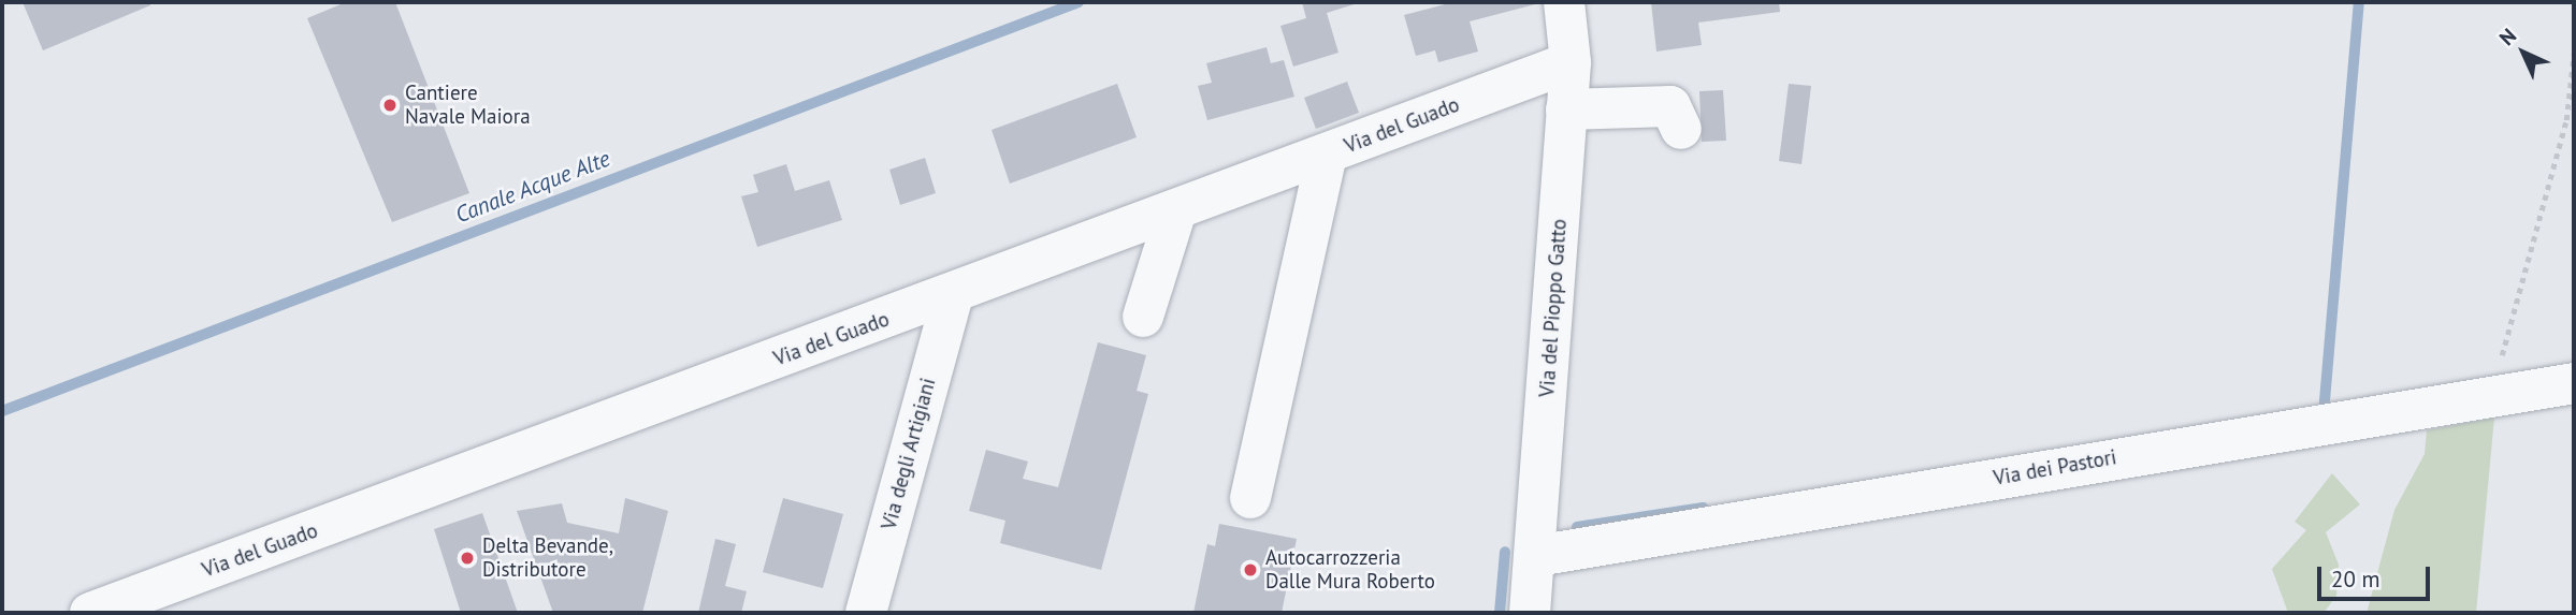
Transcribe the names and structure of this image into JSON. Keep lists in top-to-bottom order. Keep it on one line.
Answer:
{"streets":{"street":["Via del Guado","Via del Pioppo Gatto","Via degli Artigiani","Via dei Pastori"]},"crossings":[["Via del Guado","Via del Pioppo Gatto"],["Via del Guado","Via degli Artigiani"],["Via del Pioppo Gatto","Via dei Pastori"]],"water":["Canale Acque Alte"],"places":["Cantiere Navale Maiora","Delta Bevande, Distributore","Autocarrozzeria Dalle Mura Roberto"],"scale_bar":"20 m","north":"top left"}
